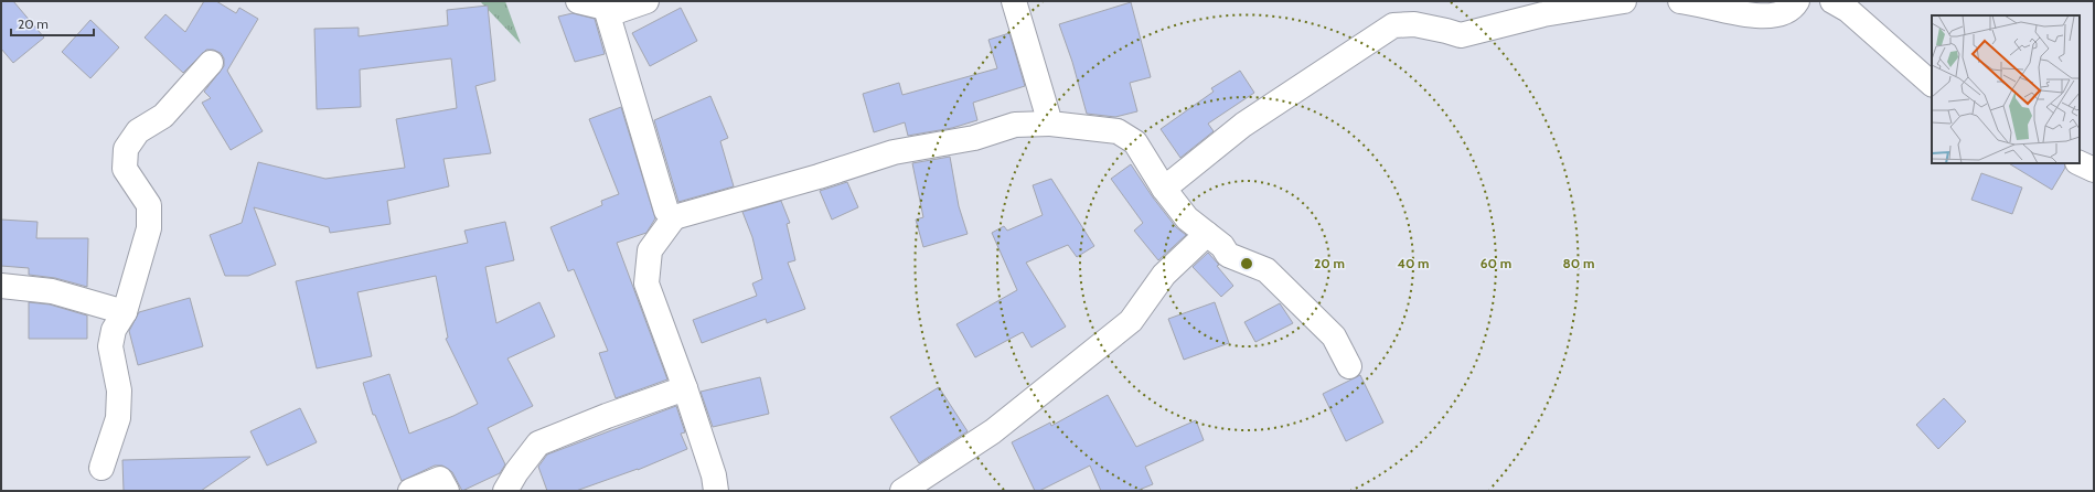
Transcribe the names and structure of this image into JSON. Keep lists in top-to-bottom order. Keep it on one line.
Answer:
{"scale_bar":"20 m","rings":["20 m","40 m","60 m","80 m"]}
